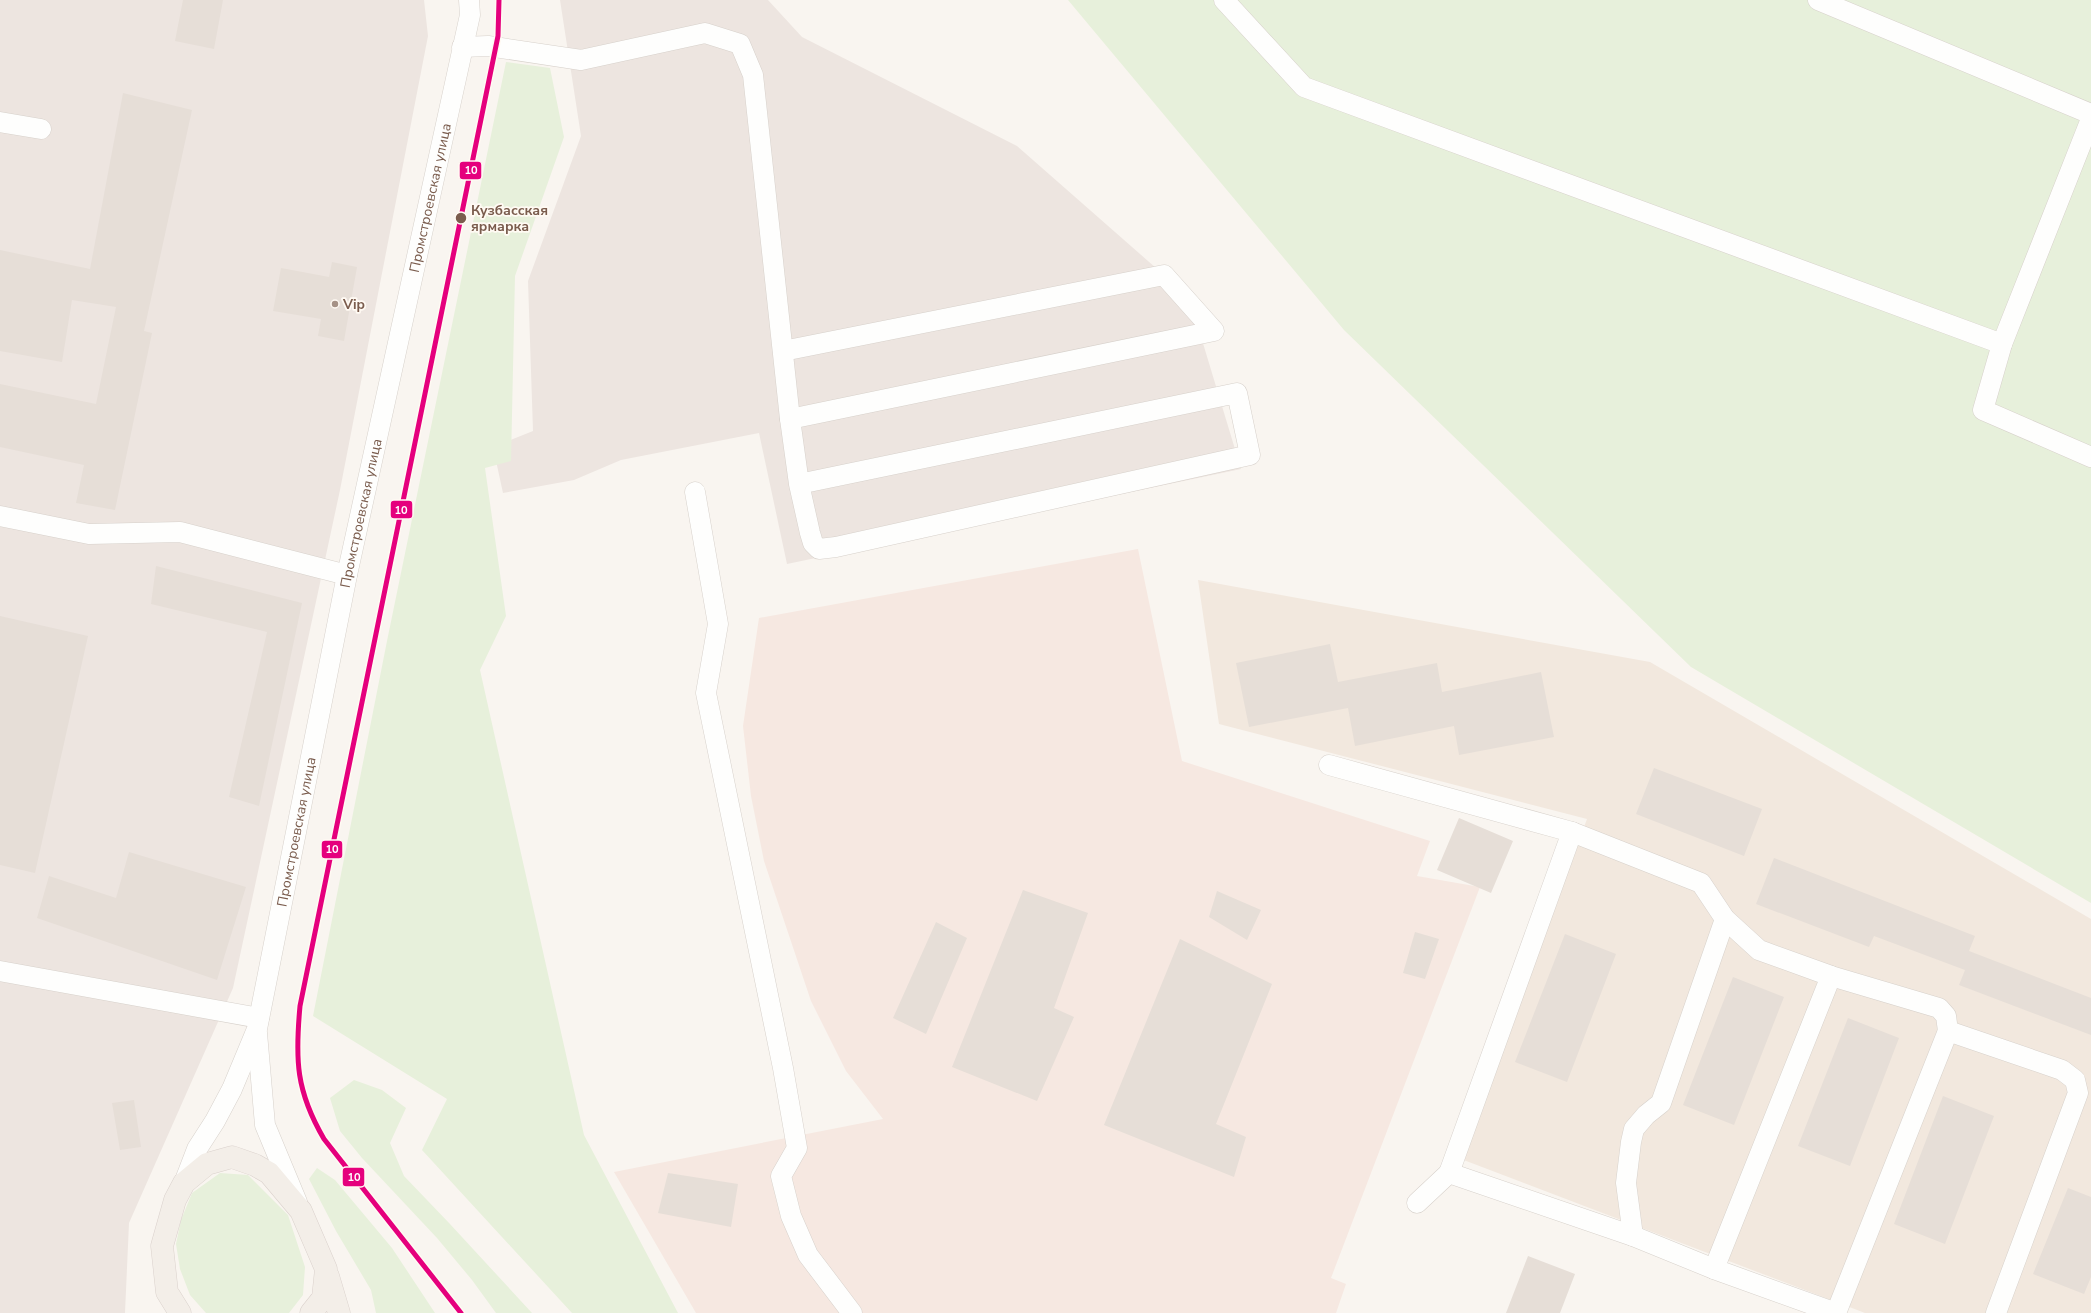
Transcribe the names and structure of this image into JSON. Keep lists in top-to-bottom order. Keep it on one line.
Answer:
{"streets":{"street":["Промстроевская улица"]},"places":["Кузбасская ярмарка","Vip"],"lines":["transit line 10"]}
